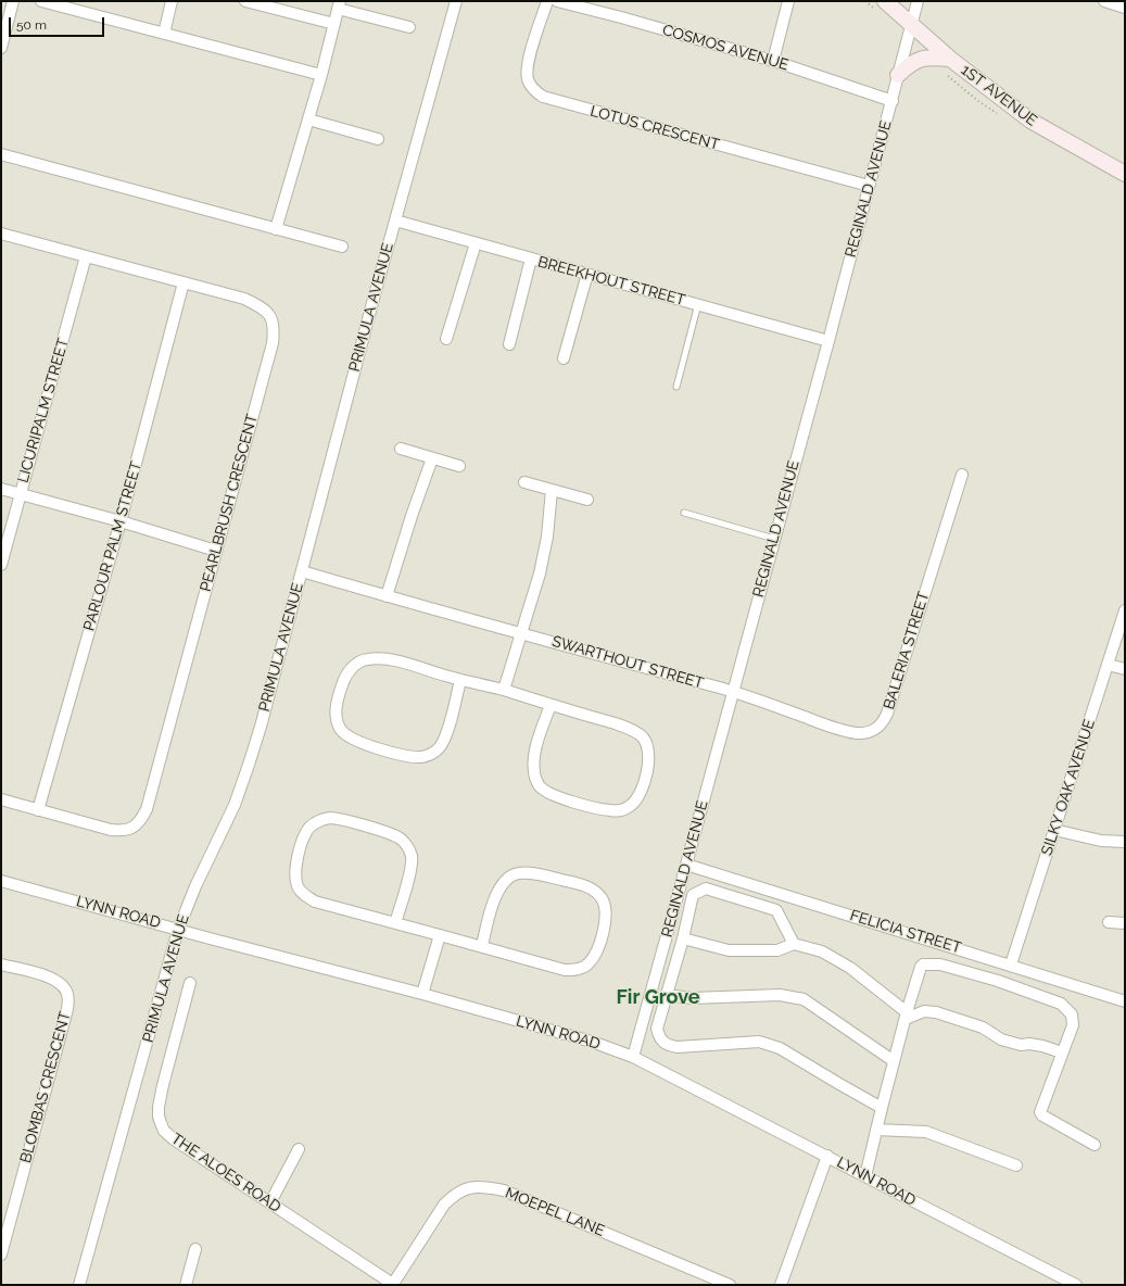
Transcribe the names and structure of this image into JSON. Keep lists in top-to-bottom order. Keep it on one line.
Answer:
{"streets":{"street":["COSMOS AVENUE","1ST AVENUE","LOTUS CRESCENT","REGINALD AVENUE","BREEKHOUT STREET","PRIMULA AVENUE","LICURIPALM STREET","PEARLBRUSH CRESCENT","PARLOUR PALM STREET","BALERIA STREET","SWARTHOUT STREET","SILKY OAK AVENUE","LYNN ROAD","FELICIA STREET","BLOMBAS CRESCENT","THE ALOES ROAD","MOEPEL LANE"]},"crossings":[["COSMOS AVENUE","REGINALD AVENUE"],["1ST AVENUE","REGINALD AVENUE"],["LOTUS CRESCENT","REGINALD AVENUE"],["REGINALD AVENUE","BREEKHOUT STREET"],["REGINALD AVENUE","BALERIA STREET"],["REGINALD AVENUE","SWARTHOUT STREET"],["REGINALD AVENUE","LYNN ROAD"],["REGINALD AVENUE","FELICIA STREET"],["BREEKHOUT STREET","PRIMULA AVENUE"],["PRIMULA AVENUE","SWARTHOUT STREET"],["PRIMULA AVENUE","LYNN ROAD"],["LICURIPALM STREET","PEARLBRUSH CRESCENT"],["PEARLBRUSH CRESCENT","PARLOUR PALM STREET"],["BALERIA STREET","SWARTHOUT STREET"],["SILKY OAK AVENUE","FELICIA STREET"],["THE ALOES ROAD","MOEPEL LANE"]],"districts":["Fir Grove"],"scale_bar":"50 m"}
